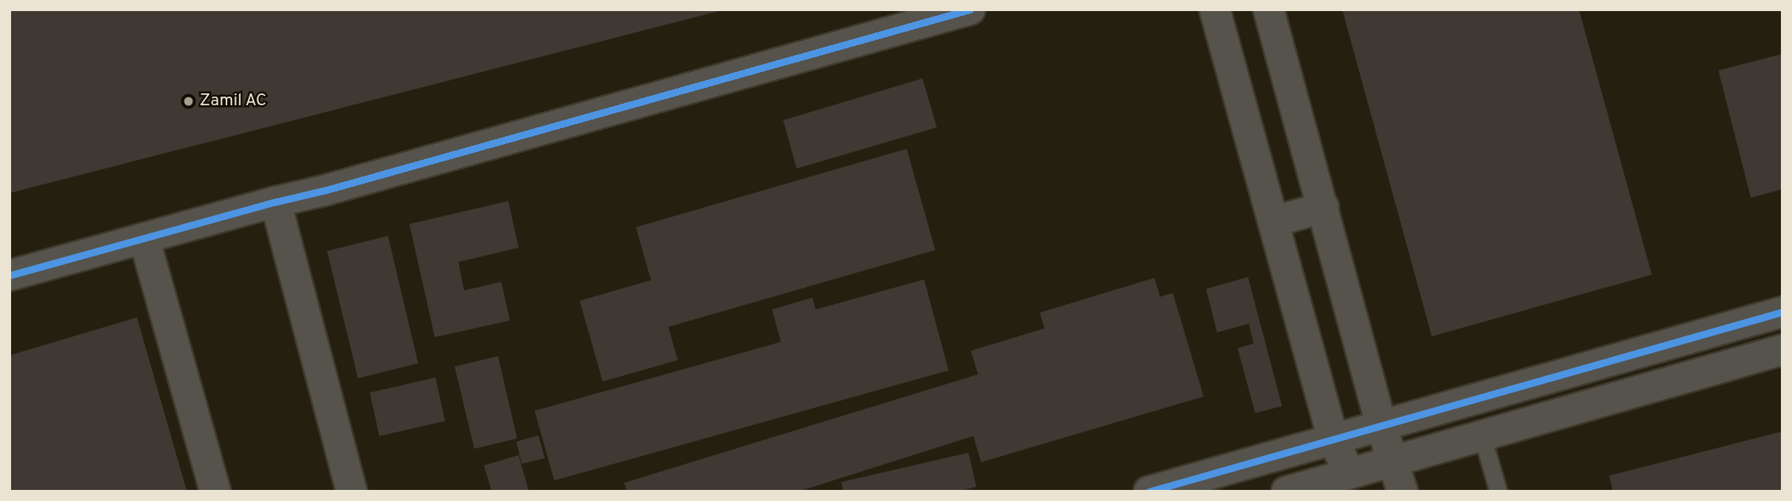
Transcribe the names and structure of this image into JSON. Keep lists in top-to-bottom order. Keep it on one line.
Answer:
{"places":["Zamil AC"]}
